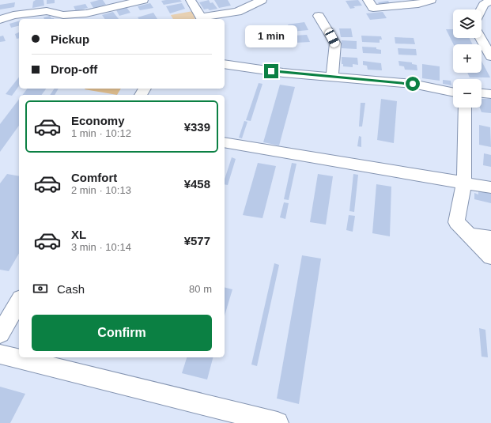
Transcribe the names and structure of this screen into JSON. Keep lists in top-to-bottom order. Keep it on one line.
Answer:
{"page":{"map_buttons":["+","−"],"banner":["Pickup","Drop-off"],"bubble":"1 min","list":[{"name":"Economy","note":"1 min · 10:12","value":"¥339"},{"name":"Comfort","note":"2 min · 10:13","value":"¥458"},{"name":"XL","note":"3 min · 10:14","value":"¥577"}],"pay":["Cash","80 m"],"buttons":"Confirm"}}
